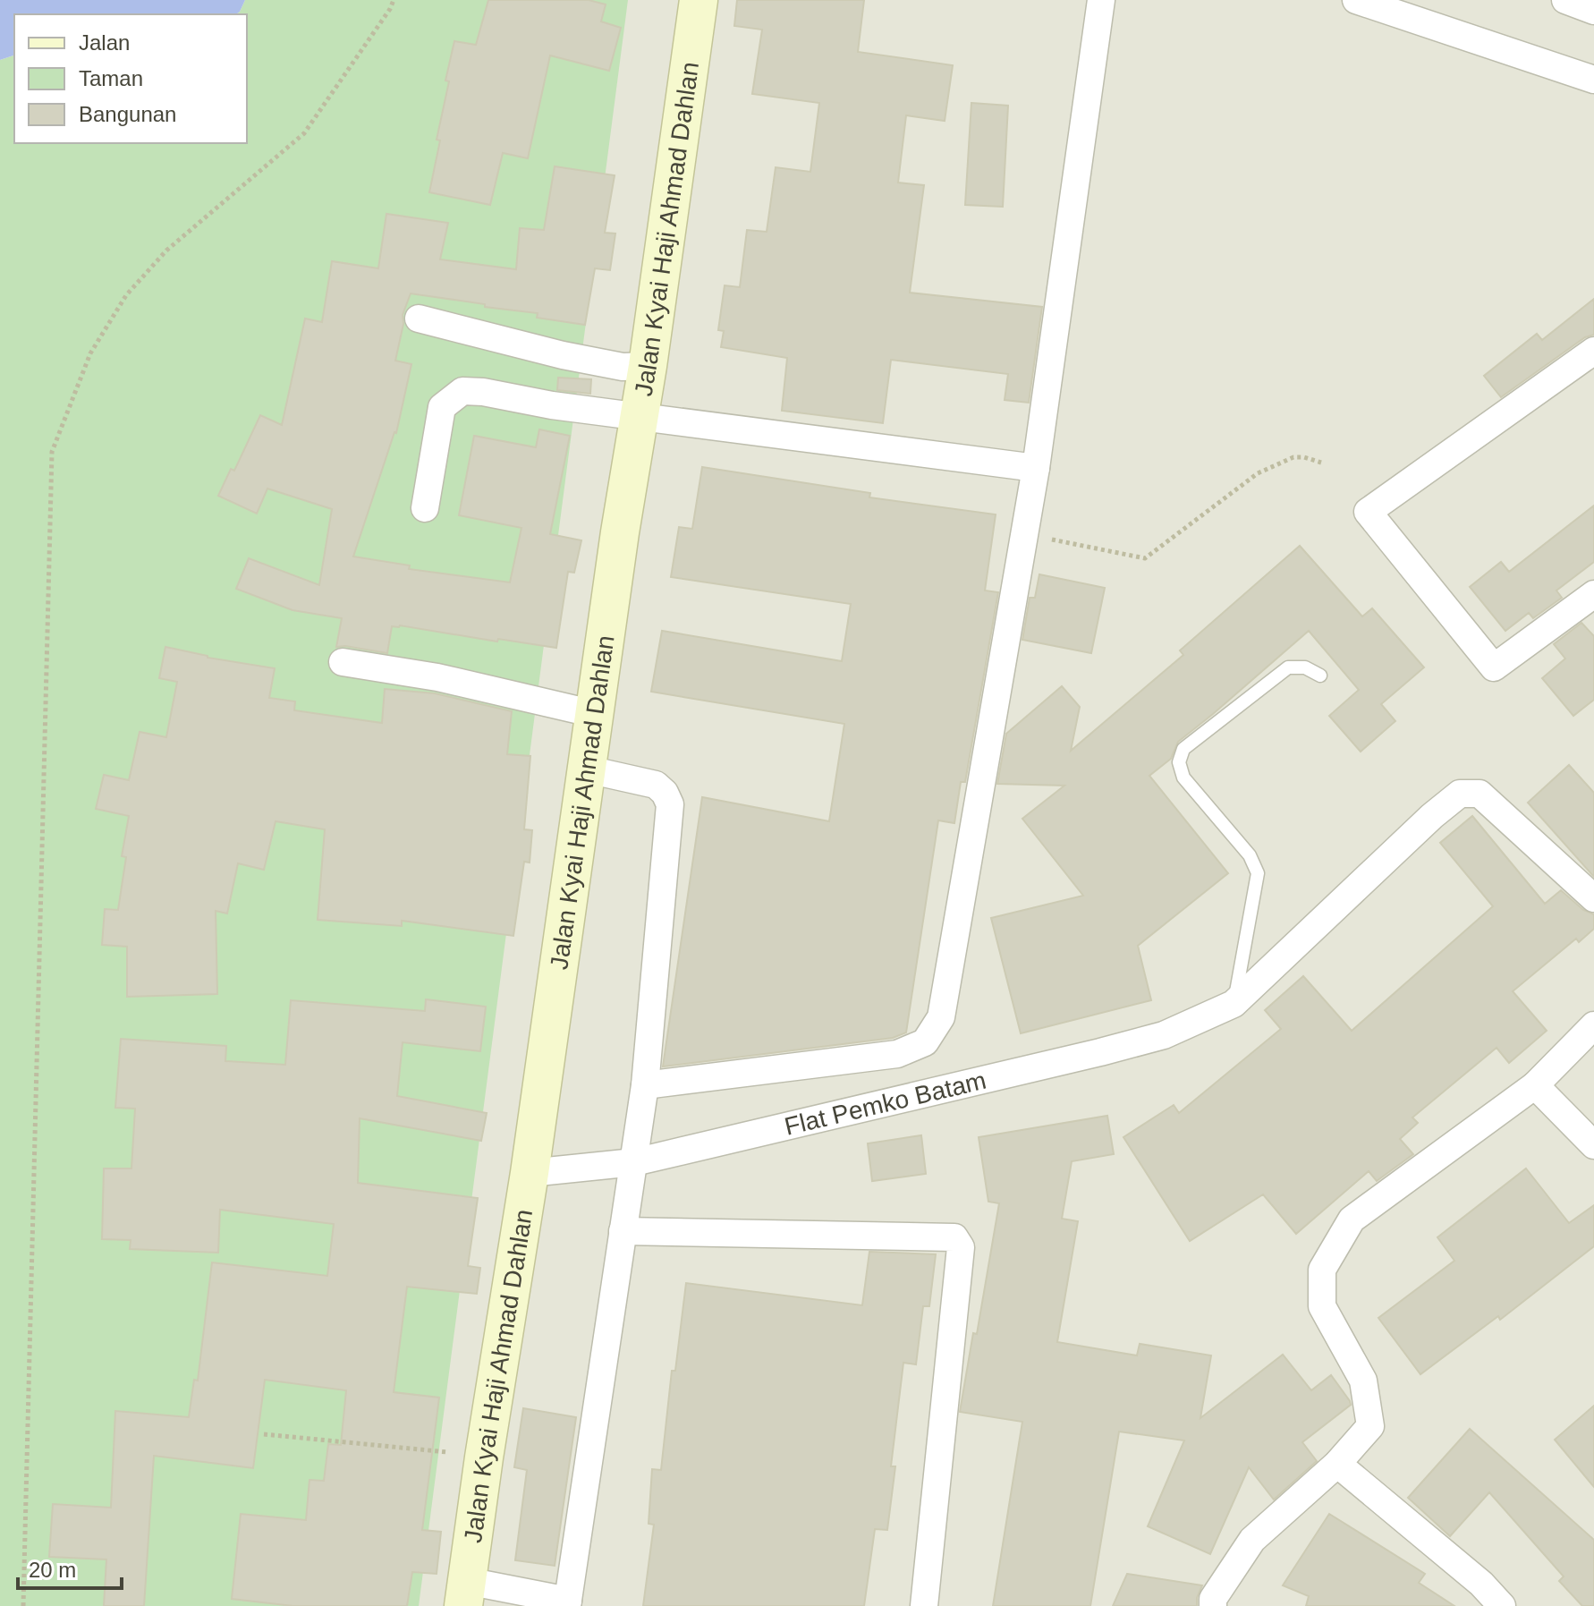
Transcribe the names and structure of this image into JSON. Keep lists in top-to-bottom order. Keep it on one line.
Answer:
{"streets":{"main road":["Jalan Kyai Haji Ahmad Dahlan"],"street":["Flat Pemko Batam"]},"crossings":[["Jalan Kyai Haji Ahmad Dahlan","Flat Pemko Batam"]],"legend":["Jalan","Taman","Bangunan"],"scale_bar":"20 m"}
